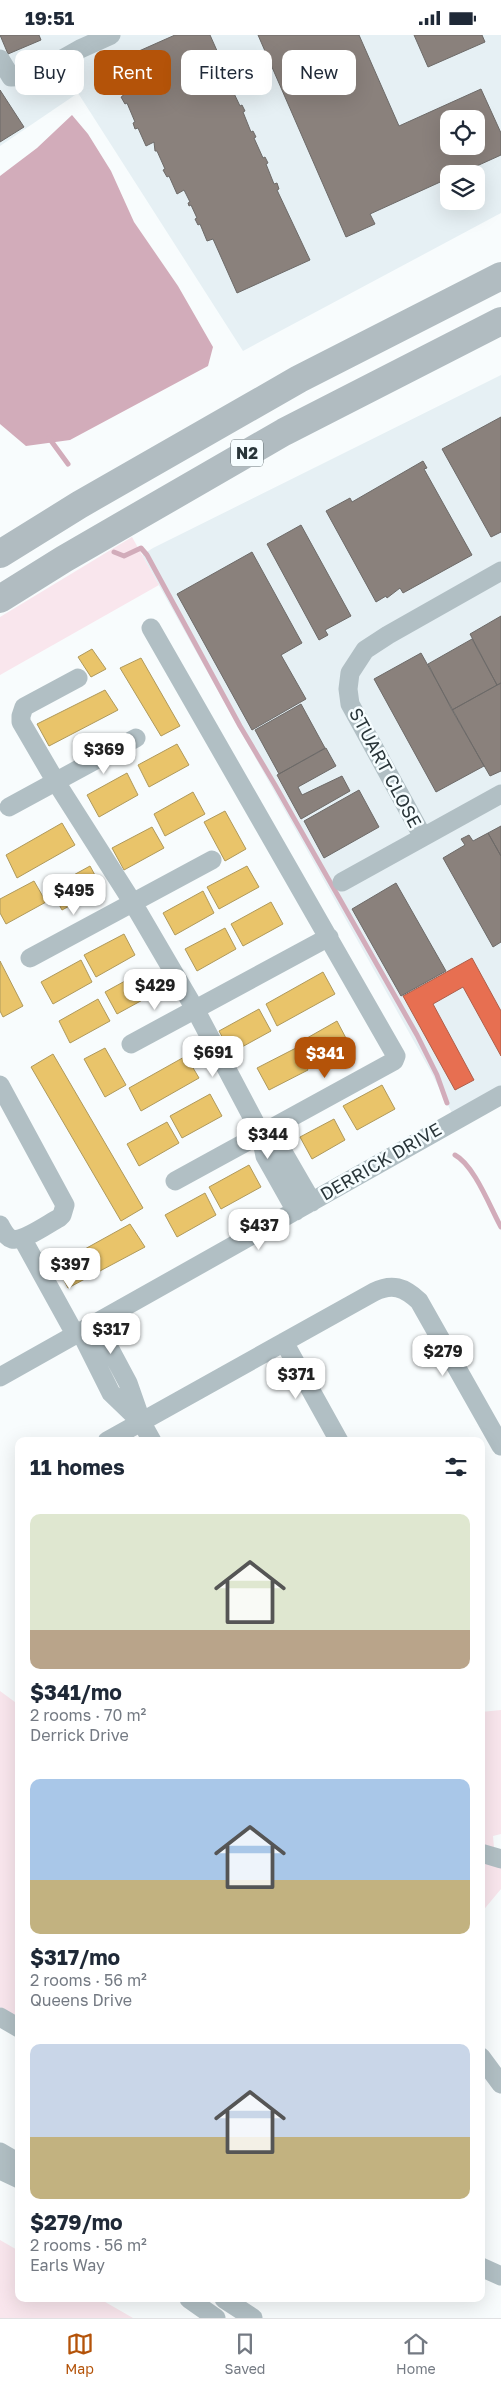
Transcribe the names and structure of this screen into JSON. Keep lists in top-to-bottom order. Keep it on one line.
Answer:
{"streets":{"highway":["N2"],"street":["STUART CLOSE","DERRICK DRIVE"]},"page":{"status":"19:51","chip":["Buy","Rent","Filters","New"],"price":["$369","$495","$429","$691","$341","$344","$437","$397","$317","$279","$371"],"heading":"11 homes","list":[{"name":"$341/mo","note":"2 rooms · 70 m² · Derrick Drive"},{"name":"$317/mo","note":"2 rooms · 56 m² · Queens Drive"},{"name":"$279/mo","note":"2 rooms · 56 m² · Earls Way"}],"tabs":["Map","Saved","Home"]}}
